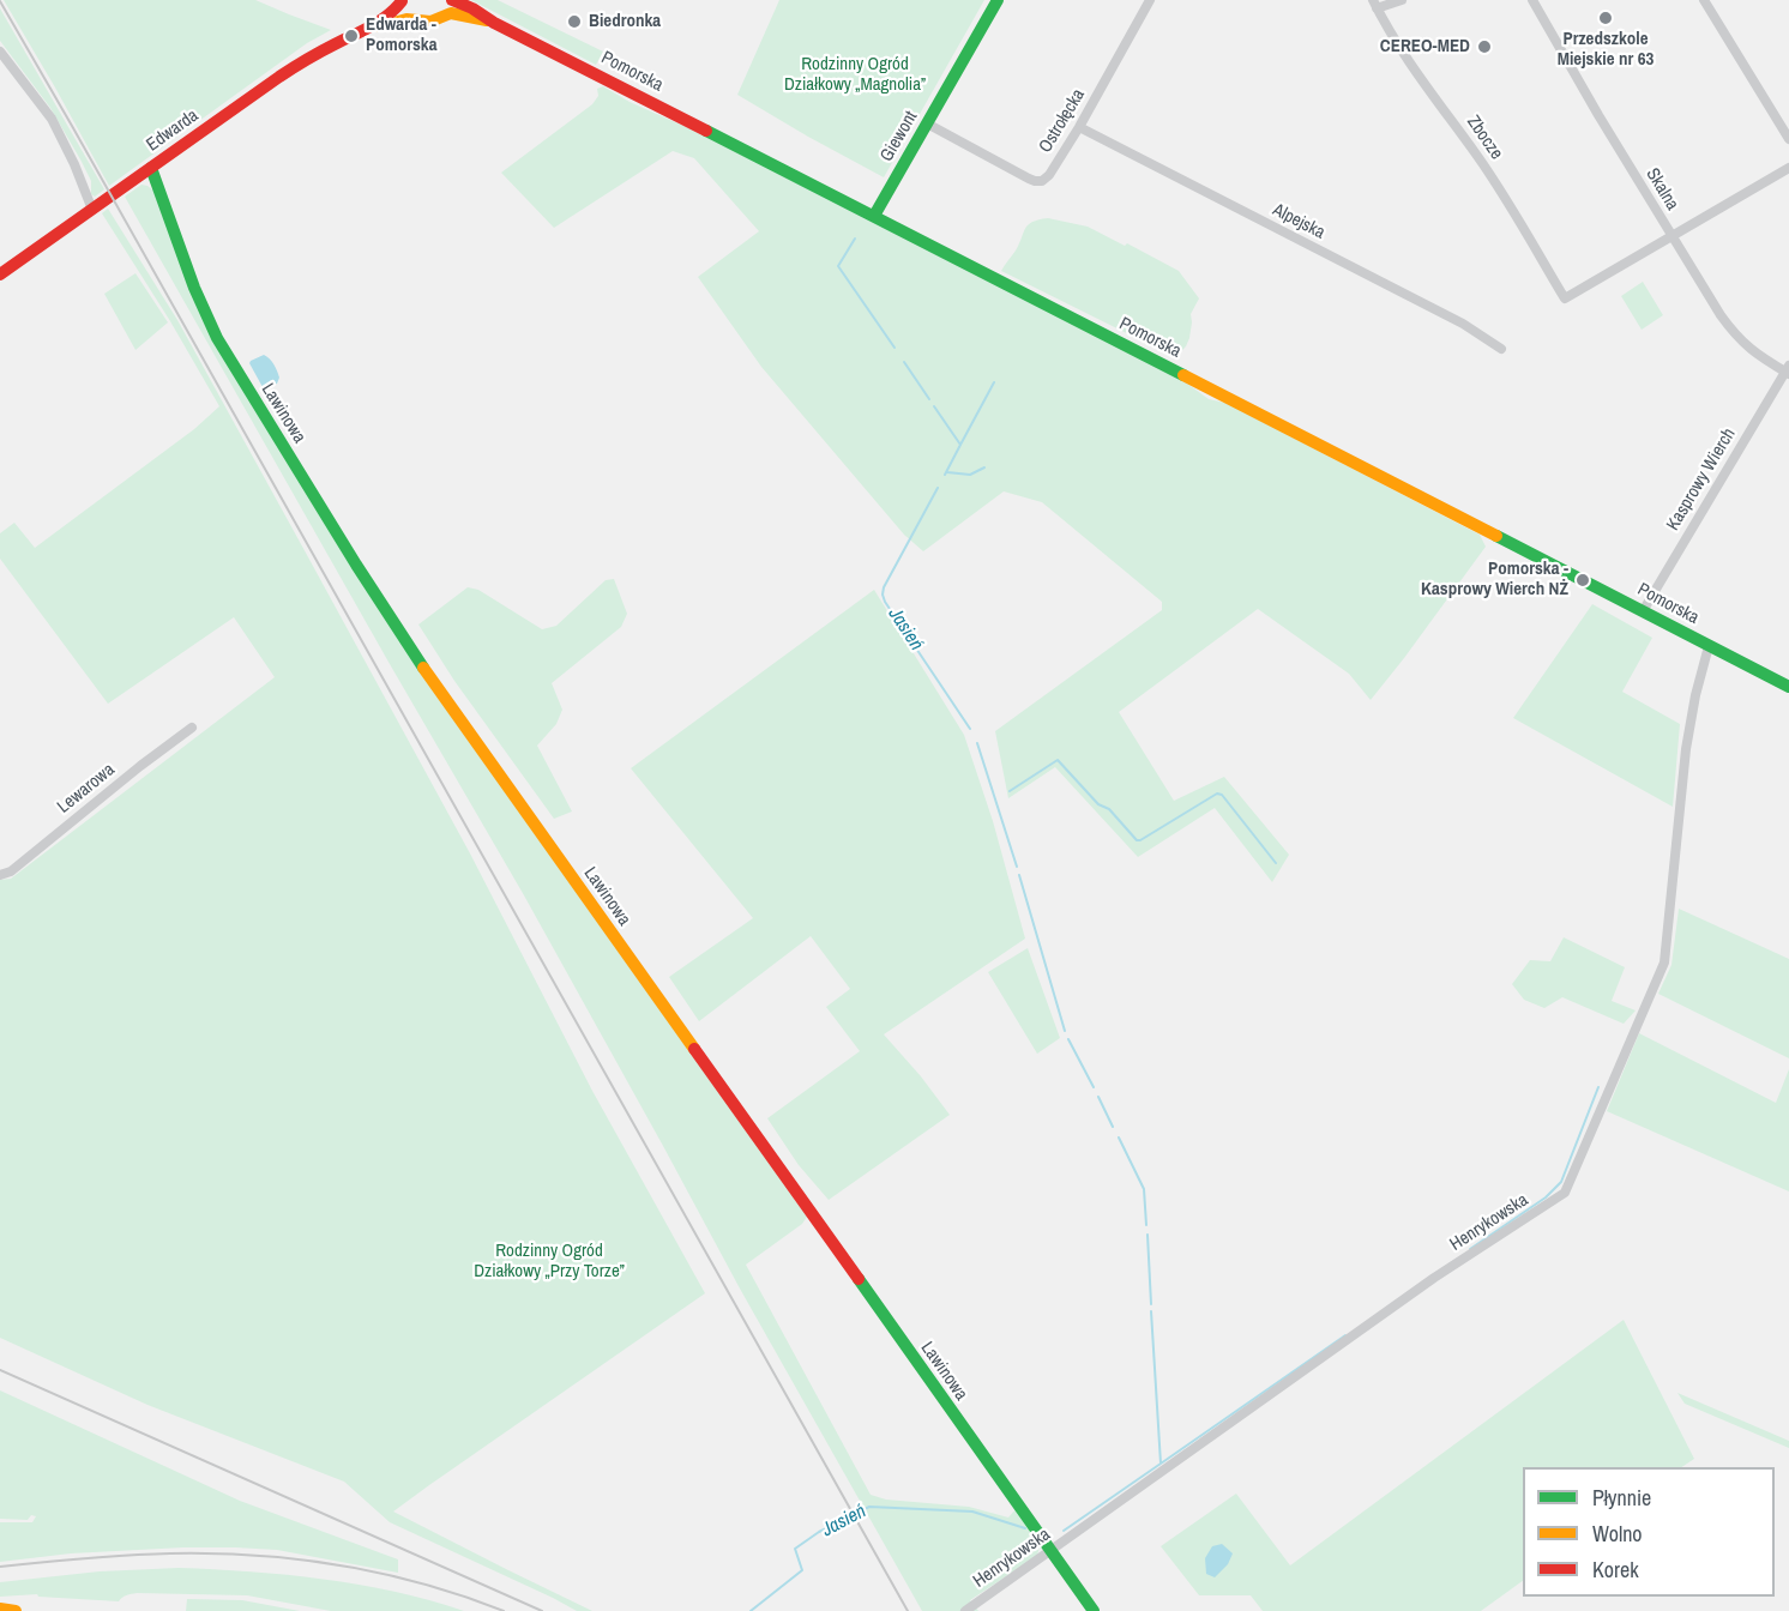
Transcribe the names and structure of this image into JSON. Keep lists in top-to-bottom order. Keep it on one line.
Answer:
{"streets":{"street":["Pomorska","Ostrołęcka","Edwarda","Giewont","Zbocze","Skalna","Alpejska","Lawinowa","Kasprowy Wierch","Lewarowa","Henrykowska"]},"crossings":[["Pomorska","Edwarda"],["Pomorska","Giewont"],["Pomorska","Kasprowy Wierch"],["Pomorska","Henrykowska"],["Ostrołęcka","Giewont"],["Ostrołęcka","Alpejska"],["Edwarda","Lawinowa"],["Zbocze","Skalna"],["Skalna","Kasprowy Wierch"],["Lawinowa","Henrykowska"]],"water":["Jasień"],"parks":["Rodzinny Ogród Działkowy „Magnolia”","Rodzinny Ogród Działkowy „Przy Torze”"],"places":["Przedszkole Miejskie nr 63","Biedronka","Edwarda - Pomorska","CEREO-MED","Pomorska - Kasprowy Wierch NŻ"],"legend":["Płynnie","Wolno","Korek"]}
